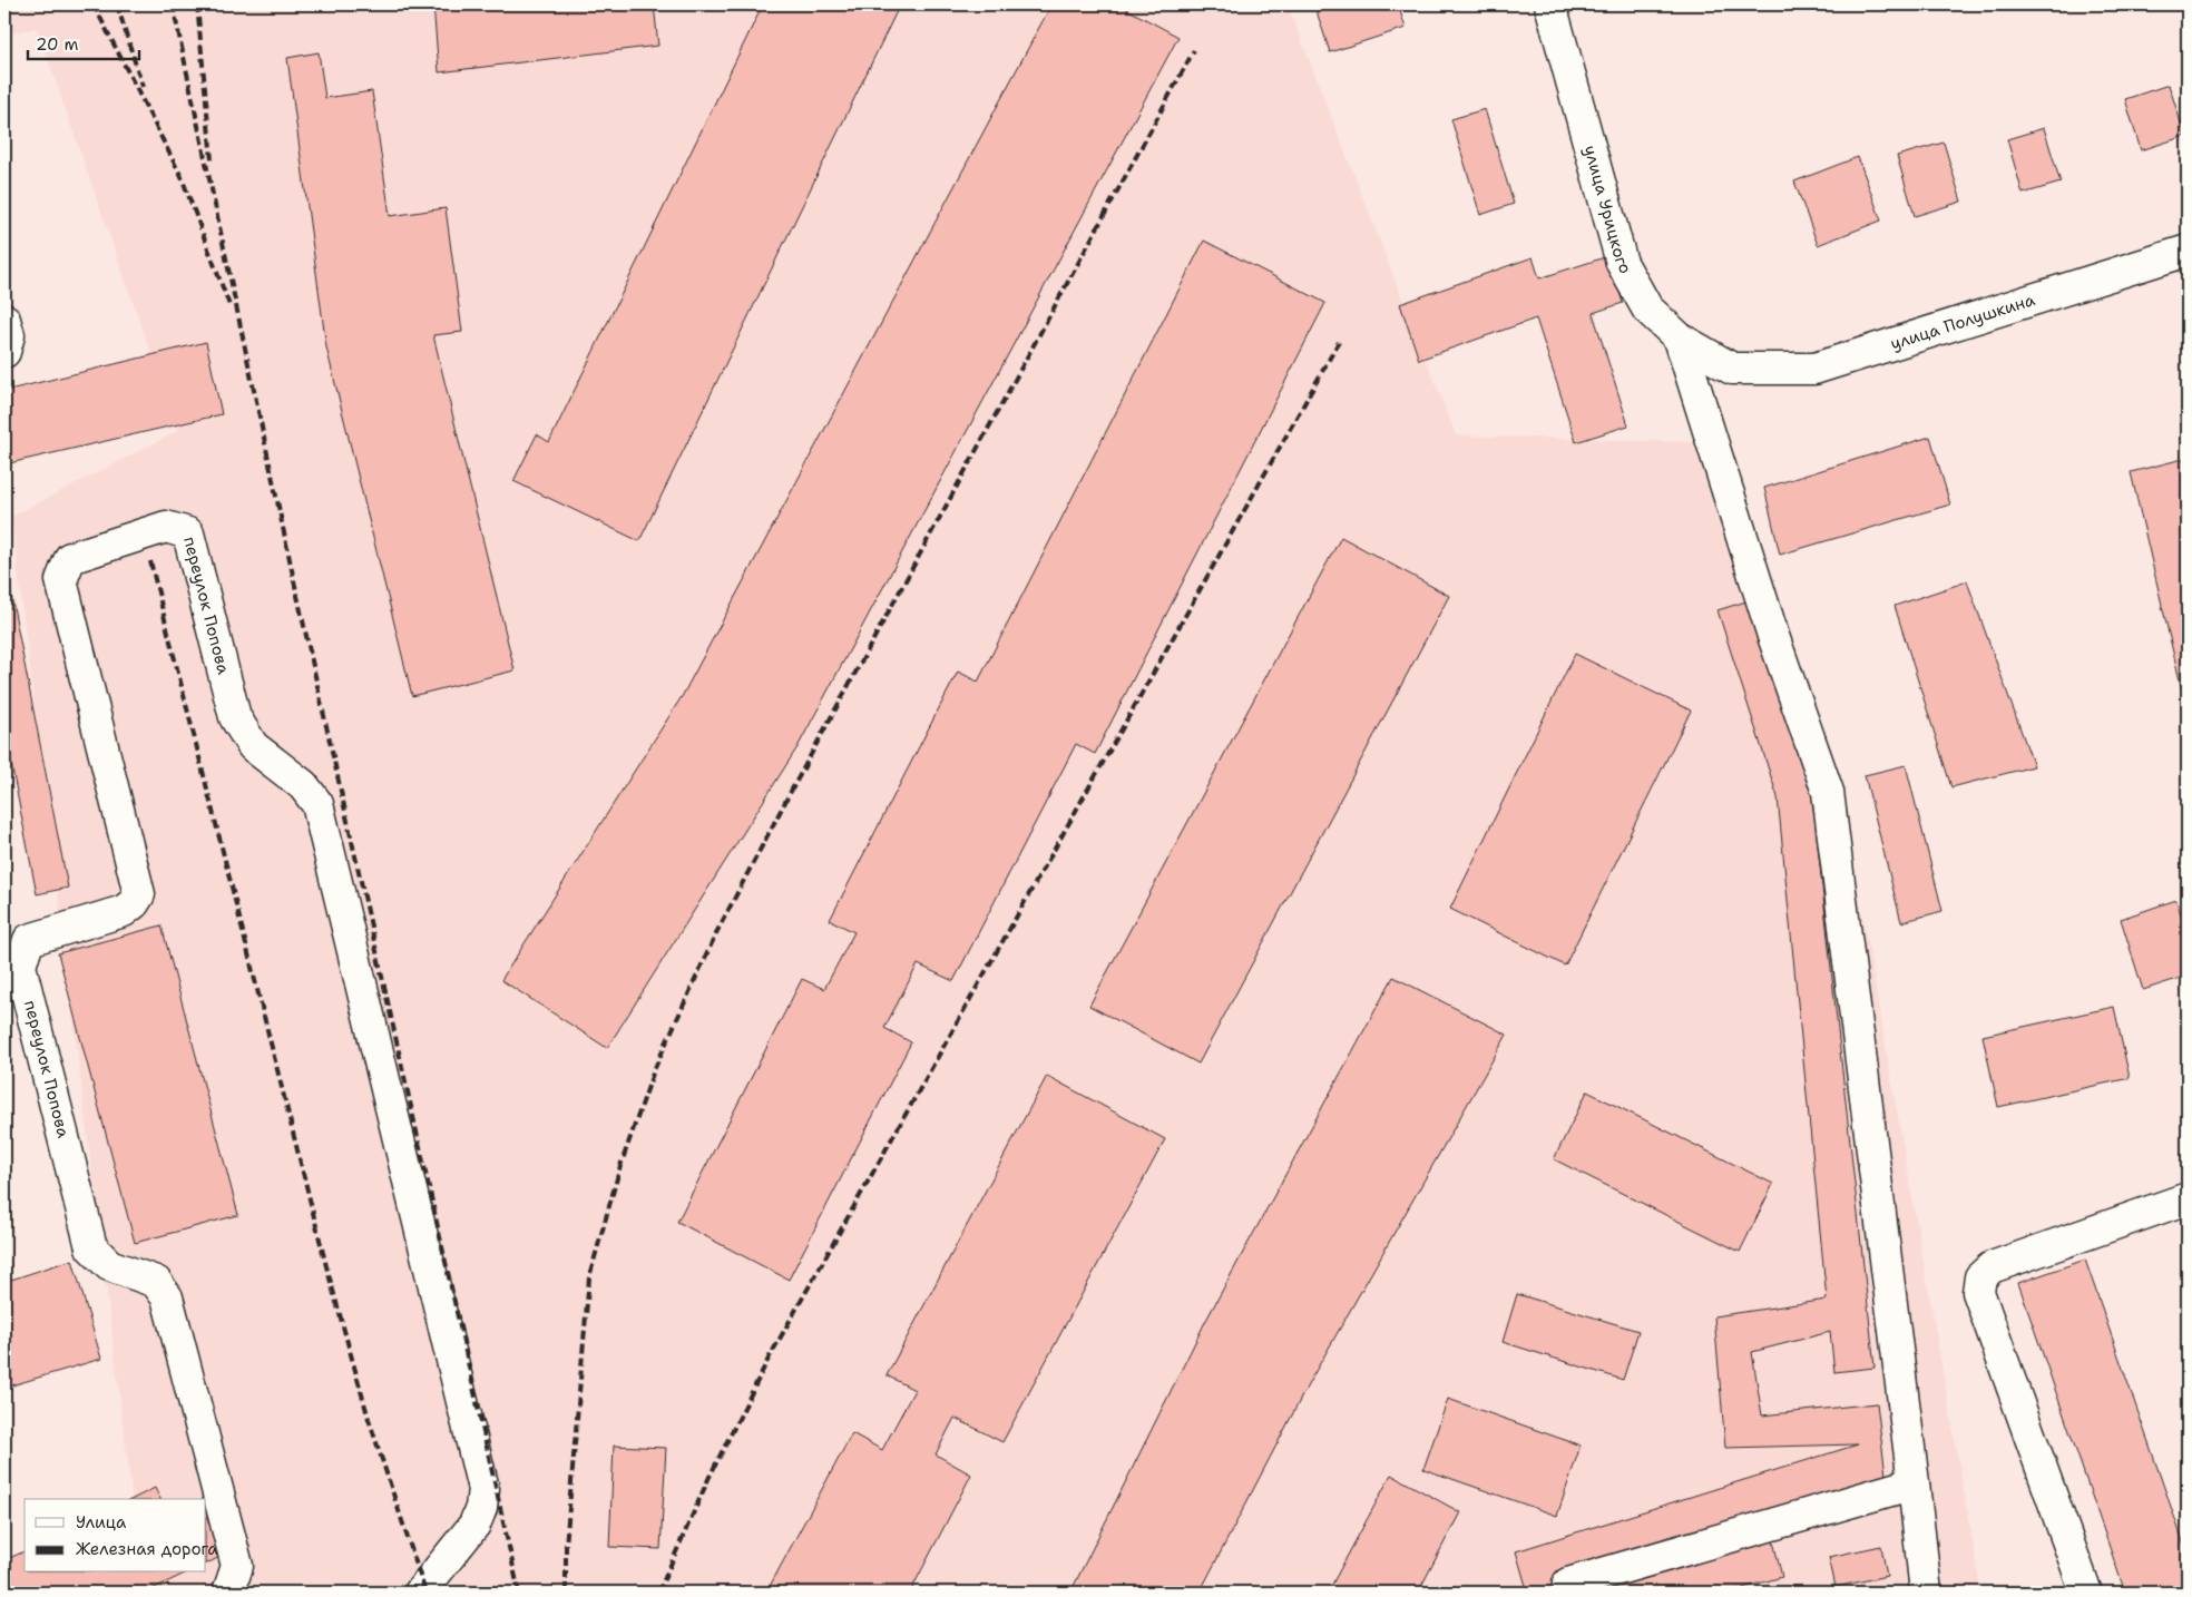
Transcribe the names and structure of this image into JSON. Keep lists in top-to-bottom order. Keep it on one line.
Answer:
{"streets":{"street":["улица Урицкого","улица Полушкина","переулок Попова"]},"crossings":[["улица Урицкого","улица Полушкина"]],"legend":["Улица","Железная дорога"],"scale_bar":"20 m"}
